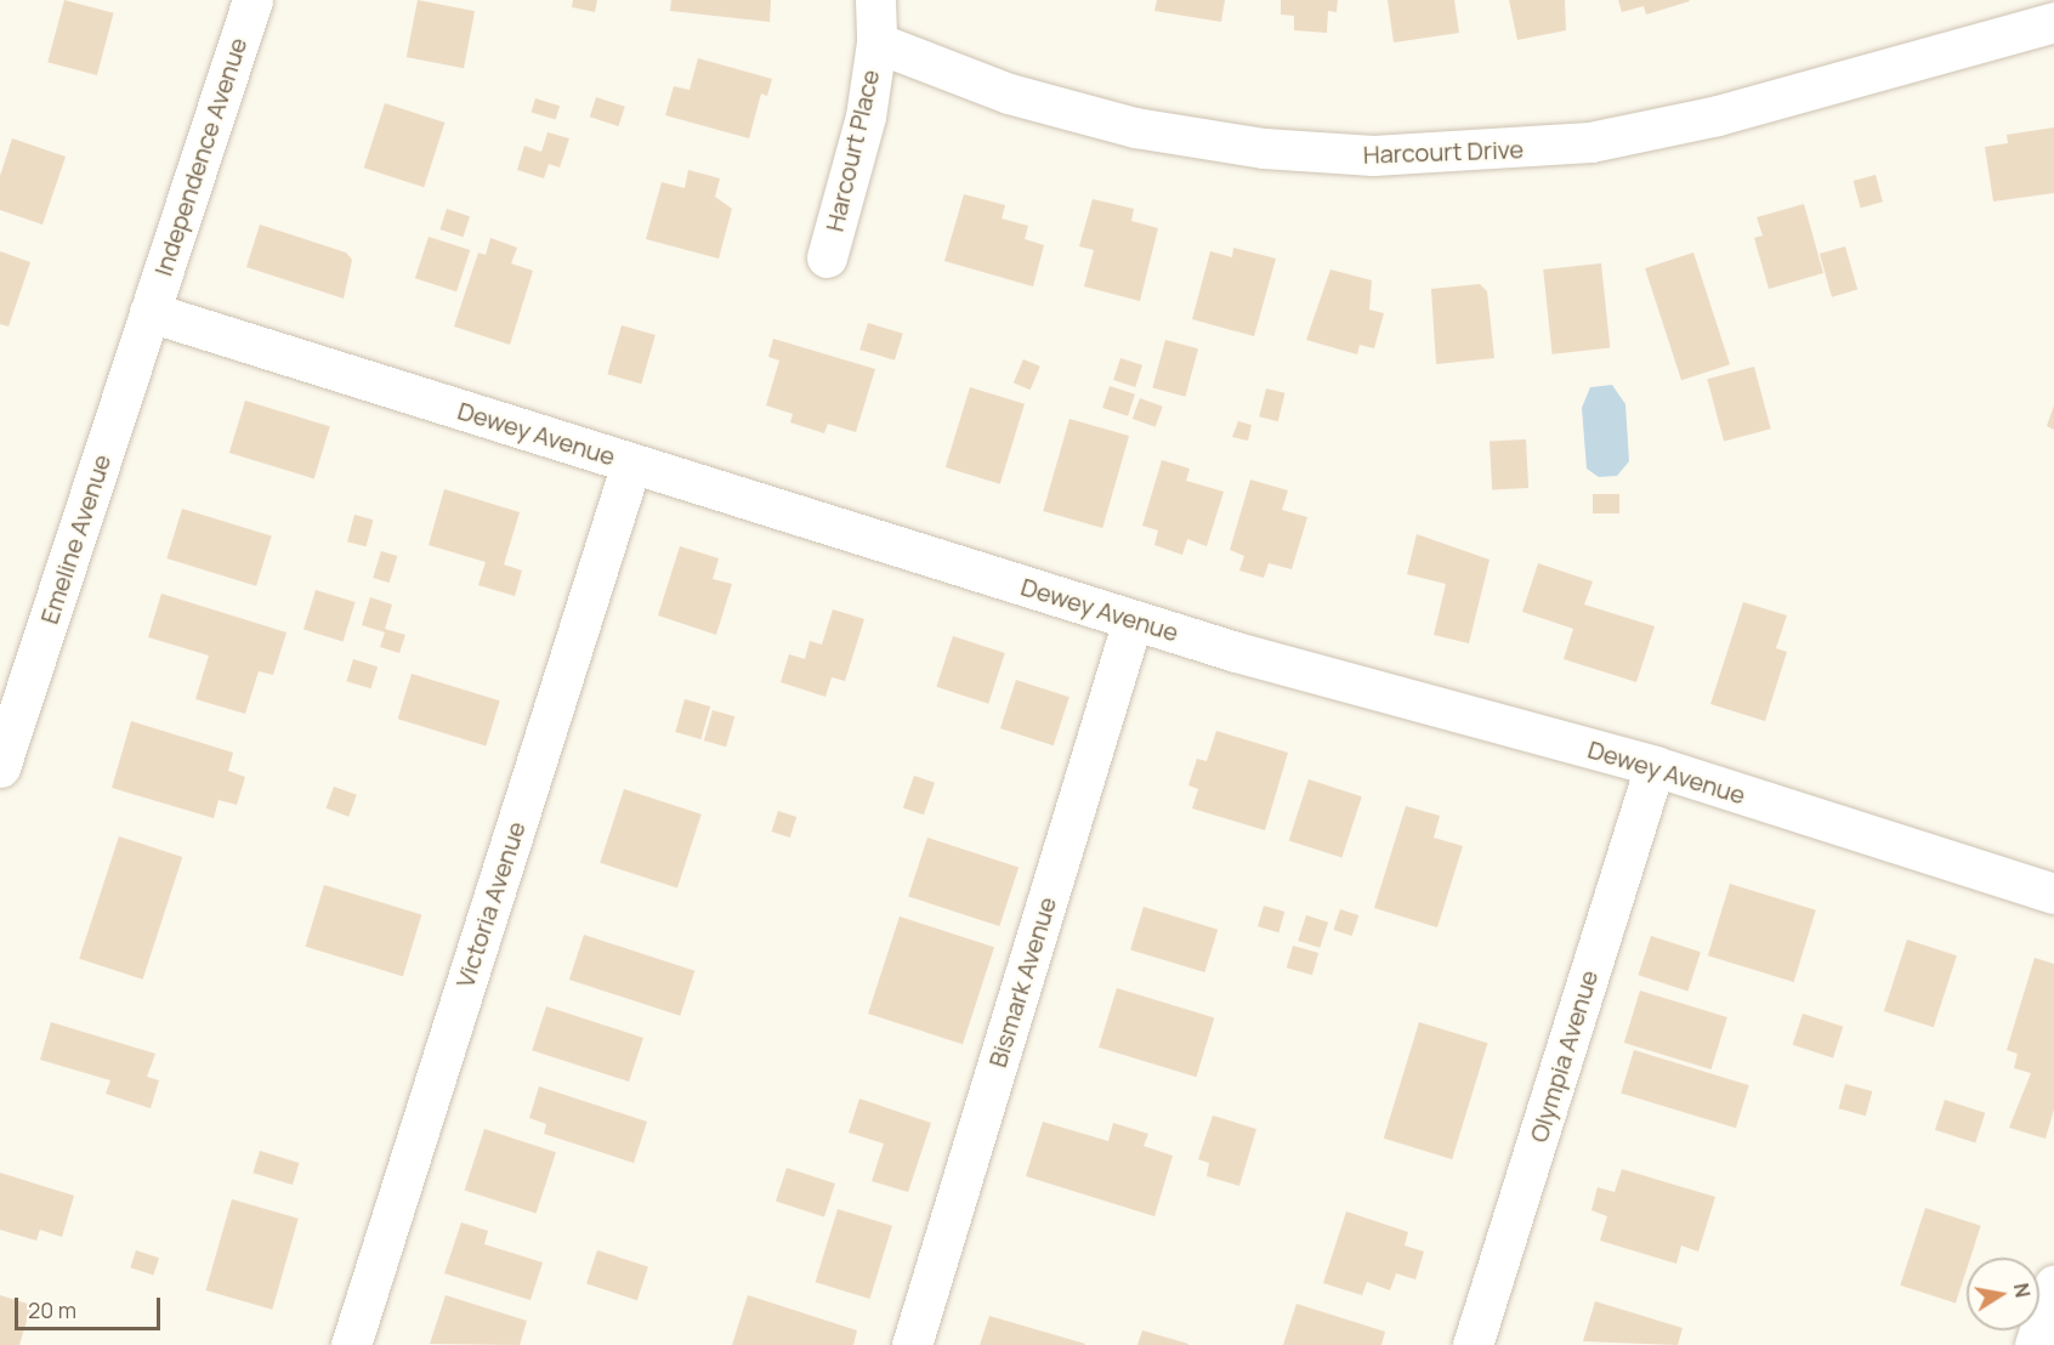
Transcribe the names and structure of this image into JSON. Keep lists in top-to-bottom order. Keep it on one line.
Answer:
{"streets":{"street":["Harcourt Place","Harcourt Drive","Independence Avenue","Dewey Avenue","Emeline Avenue","Victoria Avenue","Bismark Avenue","Olympia Avenue"]},"crossings":[["Harcourt Place","Harcourt Drive"],["Independence Avenue","Dewey Avenue"],["Independence Avenue","Emeline Avenue"],["Dewey Avenue","Emeline Avenue"],["Dewey Avenue","Victoria Avenue"],["Dewey Avenue","Bismark Avenue"],["Dewey Avenue","Olympia Avenue"]],"scale_bar":"20 m","north":"right"}
